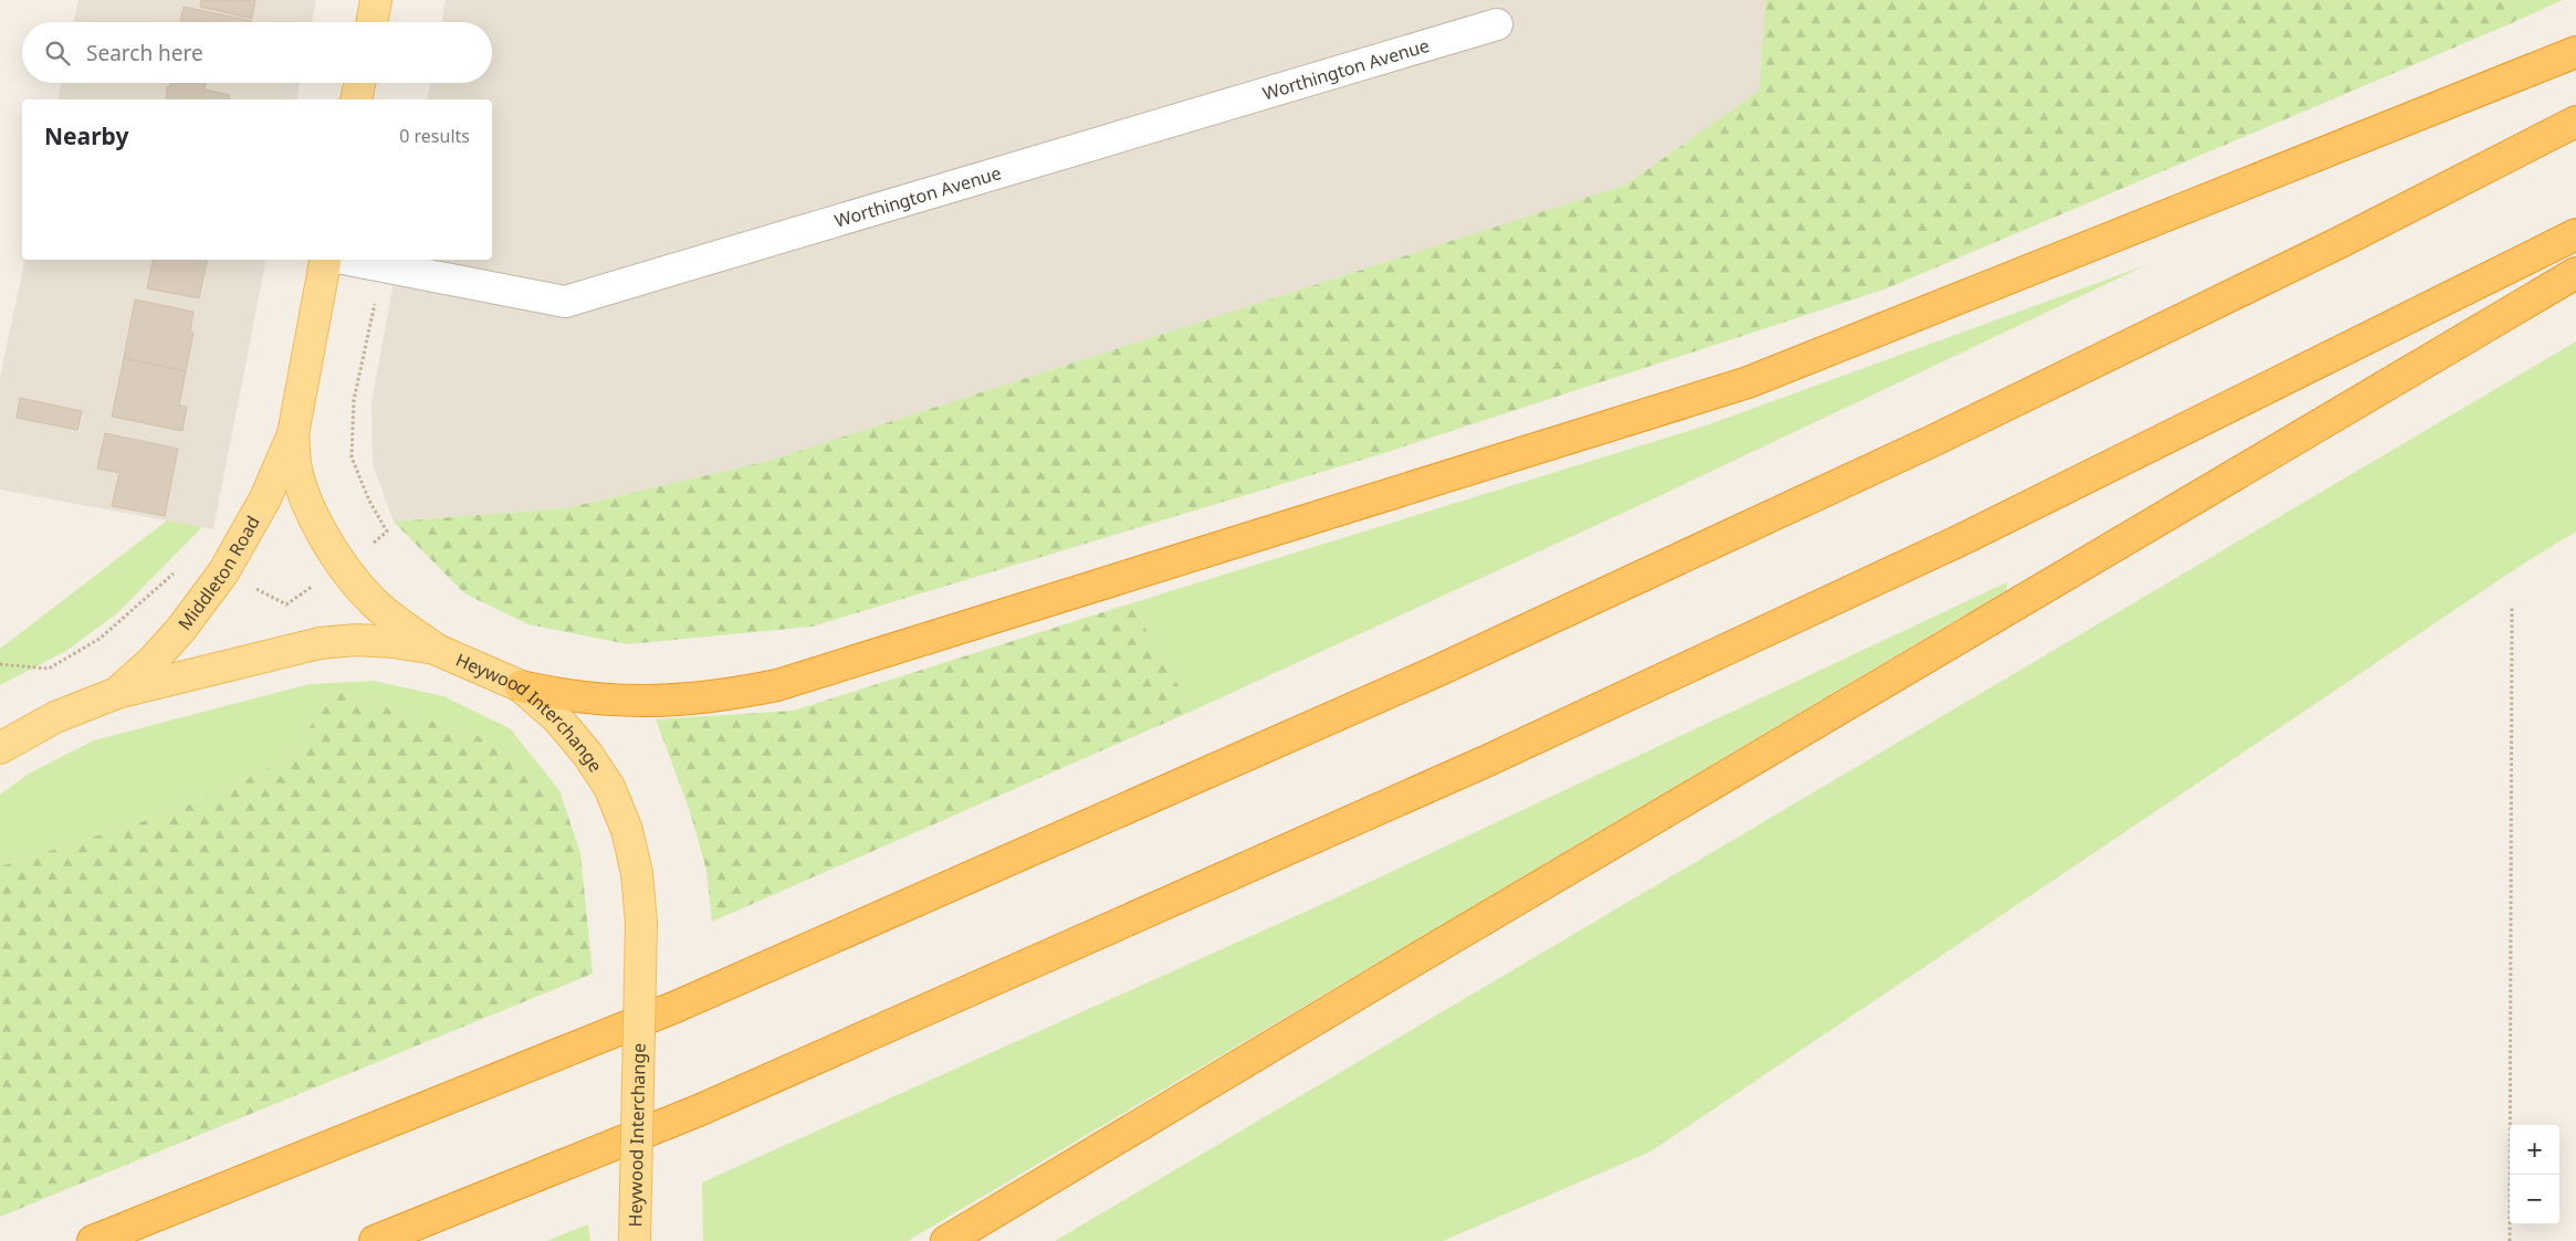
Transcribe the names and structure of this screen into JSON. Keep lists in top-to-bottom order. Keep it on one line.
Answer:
{"streets":{"main road":["Middleton Road","Heywood Interchange"],"street":["Worthington Avenue"]},"crossings":[["Middleton Road","Heywood Interchange"]],"page":{"search":"Search here","heading":["Nearby","0 results"],"map_buttons":["+","−"]}}
